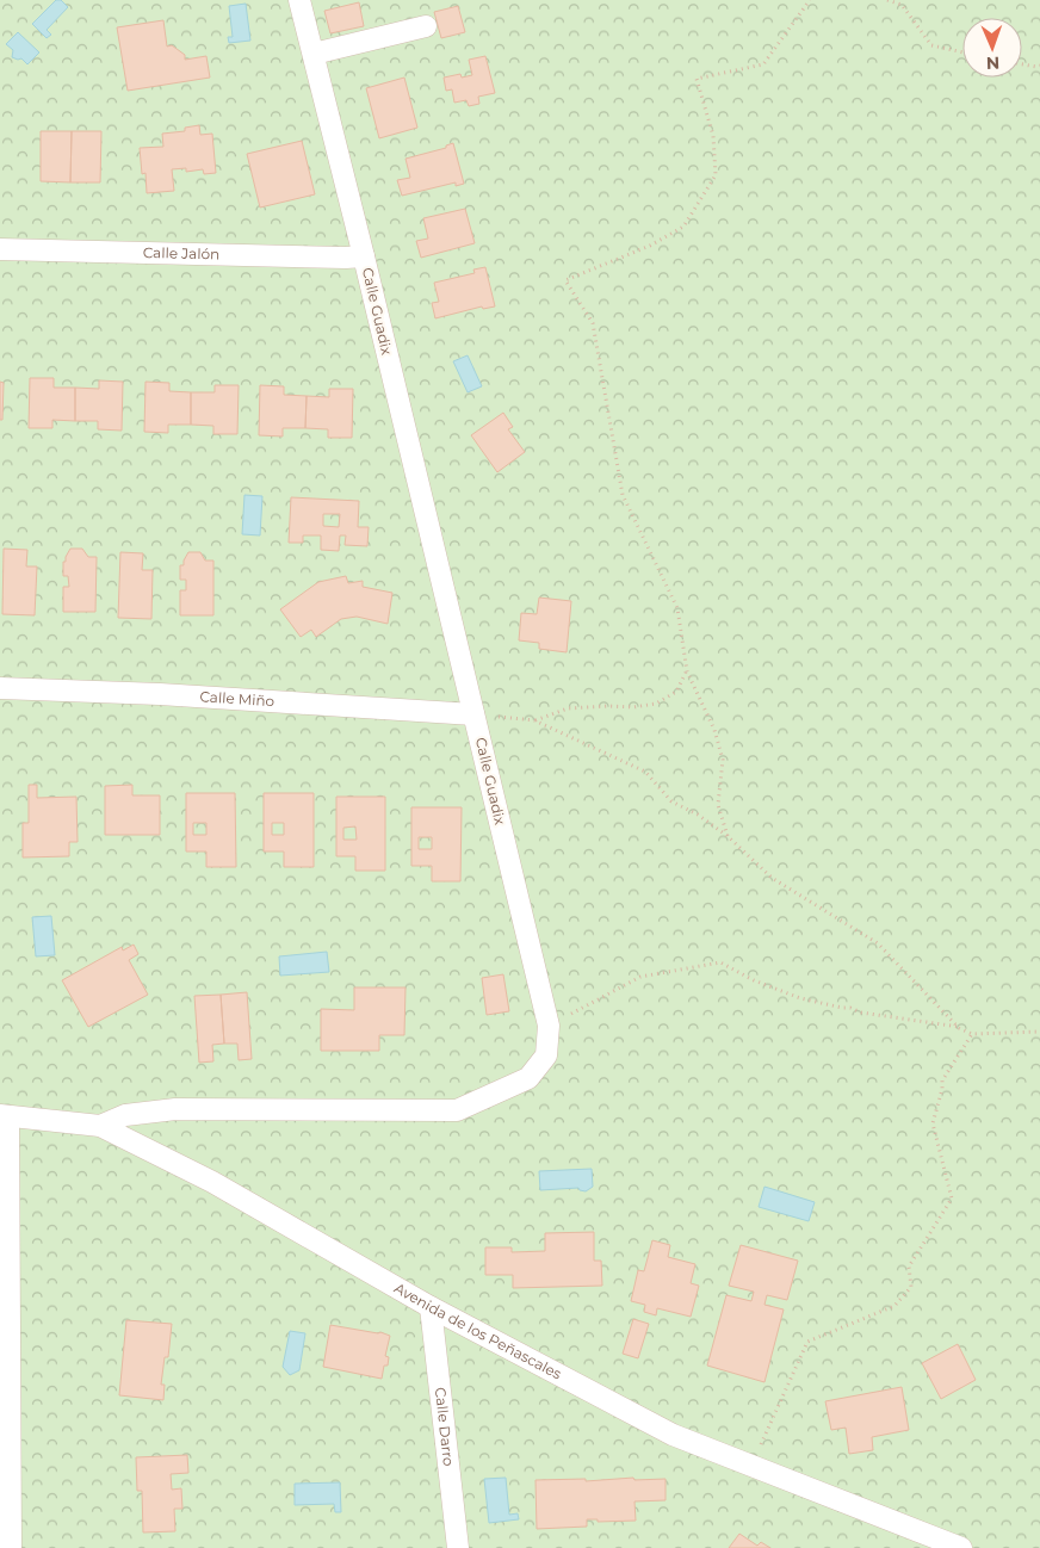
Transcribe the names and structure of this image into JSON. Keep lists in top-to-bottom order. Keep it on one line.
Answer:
{"streets":{"street":["Calle Jalón","Calle Guadix","Calle Miño","Avenida de los Peñascales","Calle Darro"]},"crossings":[["Calle Jalón","Calle Guadix"],["Calle Guadix","Calle Miño"],["Calle Guadix","Avenida de los Peñascales"],["Avenida de los Peñascales","Calle Darro"]],"north":"bottom"}
